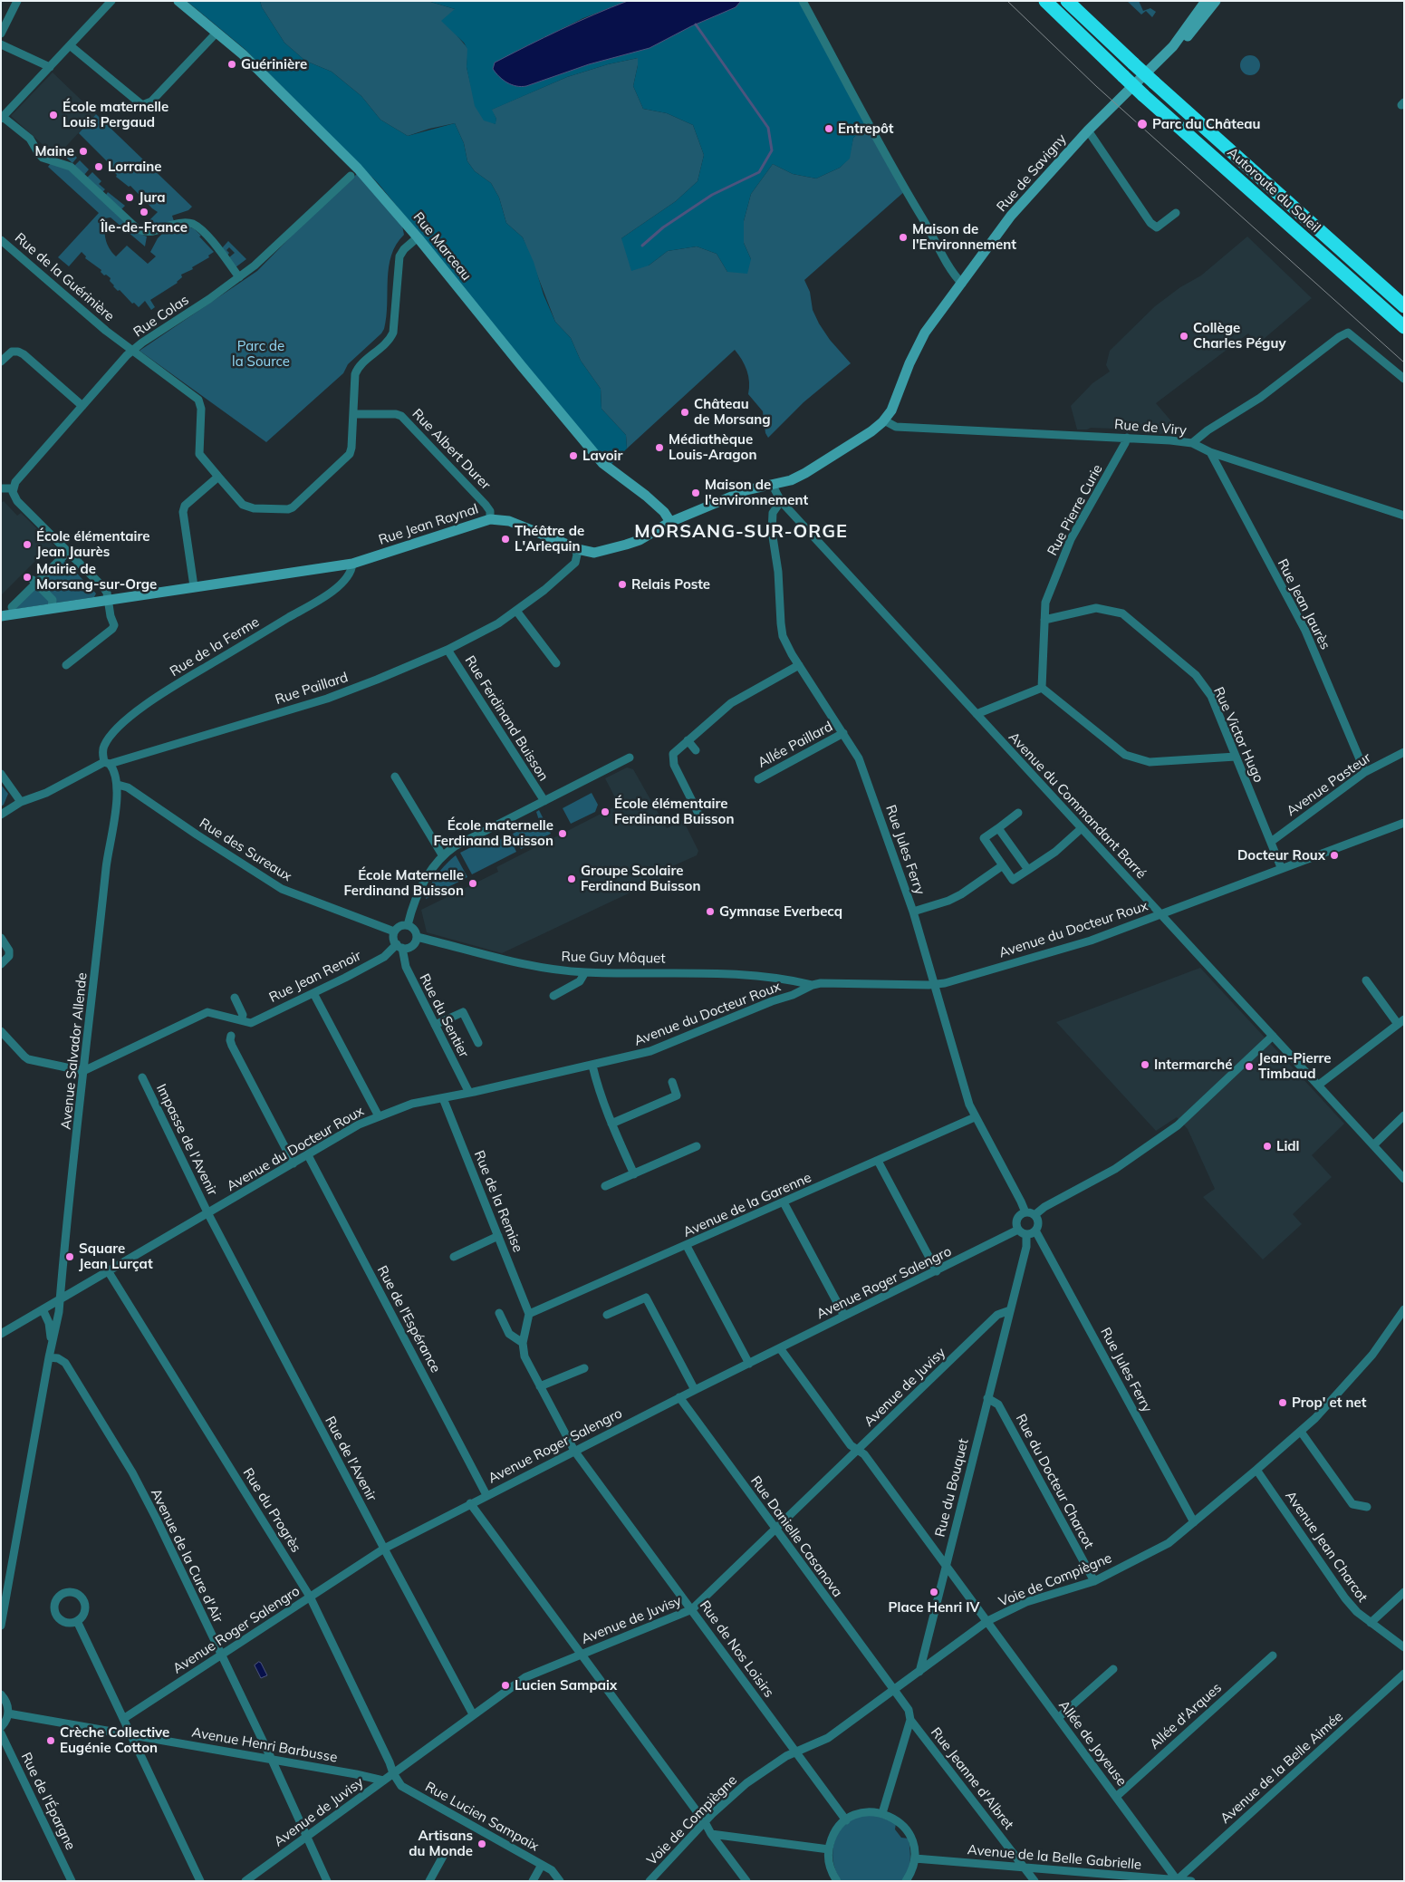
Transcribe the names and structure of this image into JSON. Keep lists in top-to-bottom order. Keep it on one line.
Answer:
{"streets":{"highway":["Autoroute du Soleil"],"main road":["Rue de Savigny","Rue Marceau","Rue Jean Raynal"],"street":["Rue de la Guérinière","Rue Colas","Rue de Viry","Rue Albert Durer","Rue Pierre Curie","Rue Jean Jaurès","Rue de la Ferme","Rue Paillard","Rue Ferdinand Buisson","Rue Victor Hugo","Allée Paillard","Avenue Pasteur","Avenue du Commandant Barré","Rue des Sureaux","Rue Jules Ferry","Avenue du Docteur Roux","Rue Guy Môquet","Rue Jean Renoir","Rue du Sentier","Avenue Salvador Allende","Impasse de l'Avenir","Rue de la Remise","Avenue de la Garenne","Avenue Roger Salengro","Rue de l'Espérance","Avenue de Juvisy","Rue de l'Avenir","Rue du Docteur Charcot","Rue du Bouquet","Rue du Progrès","Rue Danielle Casanova","Avenue Jean Charcot","Avenue de la Cure d'Air","Voie de Compiègne","Rue de Nos Loisirs","Allée d'Arques","Allée de Joyeuse","Avenue Henri Barbusse","Avenue de la Belle Aimée","Rue Jeanne d'Albret","Rue de l'Épargne","Rue Lucien Sampaix","Avenue de la Belle Gabrielle"]},"crossings":[["Rue de Savigny","Rue de Viry"],["Rue de Savigny","Rue Jean Raynal"],["Rue Marceau","Rue Jean Raynal"],["Rue de la Guérinière","Rue Colas"],["Rue de Viry","Rue Pierre Curie"],["Rue de Viry","Rue Jean Raynal"],["Rue de Viry","Rue Jean Jaurès"],["Rue Albert Durer","Rue Jean Raynal"],["Rue Pierre Curie","Rue Victor Hugo"],["Rue Jean Raynal","Rue de la Ferme"],["Rue Jean Raynal","Rue Paillard"],["Rue Jean Raynal","Avenue du Commandant Barré"],["Rue Jean Jaurès","Avenue Pasteur"],["Rue de la Ferme","Rue Paillard"],["Rue de la Ferme","Avenue Salvador Allende"],["Rue Paillard","Rue Ferdinand Buisson"],["Rue Paillard","Avenue Salvador Allende"],["Rue Victor Hugo","Avenue Pasteur"],["Rue Victor Hugo","Avenue du Docteur Roux"],["Allée Paillard","Rue Jules Ferry"],["Avenue du Commandant Barré","Rue Jules Ferry"],["Avenue du Commandant Barré","Avenue du Docteur Roux"],["Rue des Sureaux","Rue Guy Môquet"],["Rue des Sureaux","Rue Jean Renoir"],["Rue des Sureaux","Rue du Sentier"],["Rue des Sureaux","Avenue Salvador Allende"],["Rue Jules Ferry","Avenue du Docteur Roux"],["Rue Jules Ferry","Avenue de la Garenne"],["Rue Jules Ferry","Avenue Roger Salengro"],["Rue Jules Ferry","Voie de Compiègne"],["Avenue du Docteur Roux","Rue Guy Môquet"],["Avenue du Docteur Roux","Rue du Sentier"],["Avenue du Docteur Roux","Avenue Salvador Allende"],["Avenue du Docteur Roux","Impasse de l'Avenir"],["Avenue du Docteur Roux","Rue de la Remise"],["Avenue du Docteur Roux","Rue de l'Espérance"],["Avenue du Docteur Roux","Rue de l'Avenir"],["Avenue du Docteur Roux","Rue du Progrès"],["Rue Guy Môquet","Rue Jean Renoir"],["Rue Guy Môquet","Rue du Sentier"],["Rue Jean Renoir","Rue du Sentier"],["Rue Jean Renoir","Avenue Salvador Allende"],["Avenue Salvador Allende","Avenue de la Cure d'Air"],["Impasse de l'Avenir","Rue de l'Avenir"],["Rue de la Remise","Avenue de la Garenne"],["Avenue Roger Salengro","Rue de l'Espérance"],["Avenue Roger Salengro","Rue de l'Avenir"],["Avenue Roger Salengro","Rue du Progrès"],["Avenue Roger Salengro","Rue Danielle Casanova"],["Avenue Roger Salengro","Avenue de la Cure d'Air"],["Avenue Roger Salengro","Rue de Nos Loisirs"],["Avenue Roger Salengro","Allée de Joyeuse"],["Avenue de Juvisy","Rue de l'Avenir"],["Avenue de Juvisy","Rue du Bouquet"],["Avenue de Juvisy","Rue du Progrès"],["Avenue de Juvisy","Rue Danielle Casanova"],["Avenue de Juvisy","Avenue de la Cure d'Air"],["Avenue de Juvisy","Rue de Nos Loisirs"],["Avenue de Juvisy","Allée de Joyeuse"],["Avenue de Juvisy","Avenue Henri Barbusse"],["Avenue de Juvisy","Rue Lucien Sampaix"],["Rue du Docteur Charcot","Rue du Bouquet"],["Rue du Docteur Charcot","Voie de Compiègne"],["Rue du Bouquet","Voie de Compiègne"],["Rue du Bouquet","Allée de Joyeuse"],["Rue du Progrès","Rue Lucien Sampaix"],["Rue Danielle Casanova","Voie de Compiègne"],["Rue Danielle Casanova","Rue Jeanne d'Albret"],["Avenue Jean Charcot","Voie de Compiègne"],["Avenue de la Cure d'Air","Avenue Henri Barbusse"],["Voie de Compiègne","Rue de Nos Loisirs"],["Voie de Compiègne","Allée de Joyeuse"],["Voie de Compiègne","Rue Jeanne d'Albret"],["Allée d'Arques","Allée de Joyeuse"],["Allée de Joyeuse","Avenue de la Belle Aimée"],["Allée de Joyeuse","Avenue de la Belle Gabrielle"],["Avenue de la Belle Aimée","Avenue de la Belle Gabrielle"],["Rue Jeanne d'Albret","Avenue de la Belle Gabrielle"]],"districts":["MORSANG-SUR-ORGE"],"parks":["Parc de la Source"],"places":["Guérinière","École maternelle Louis Pergaud","Parc du Château","Entrepôt","Maine","Lorraine","Jura","Île-de-France","Maison de l'Environnement","Collège Charles Péguy","Château de Morsang","Médiathèque Louis-Aragon","Lavoir","Maison de l'environnement","Théâtre de L'Arlequin","École élémentaire Jean Jaurès","Mairie de Morsang-sur-Orge","Relais Poste","École élémentaire Ferdinand Buisson","École maternelle Ferdinand Buisson","Docteur Roux","Groupe Scolaire Ferdinand Buisson","École Maternelle Ferdinand Buisson","Gymnase Everbecq","Intermarché","Jean-Pierre Timbaud","Lidl","Square Jean Lurçat","Prop' et net","Place Henri IV","Lucien Sampaix","Crèche Collective Eugénie Cotton","Artisans du Monde"]}
